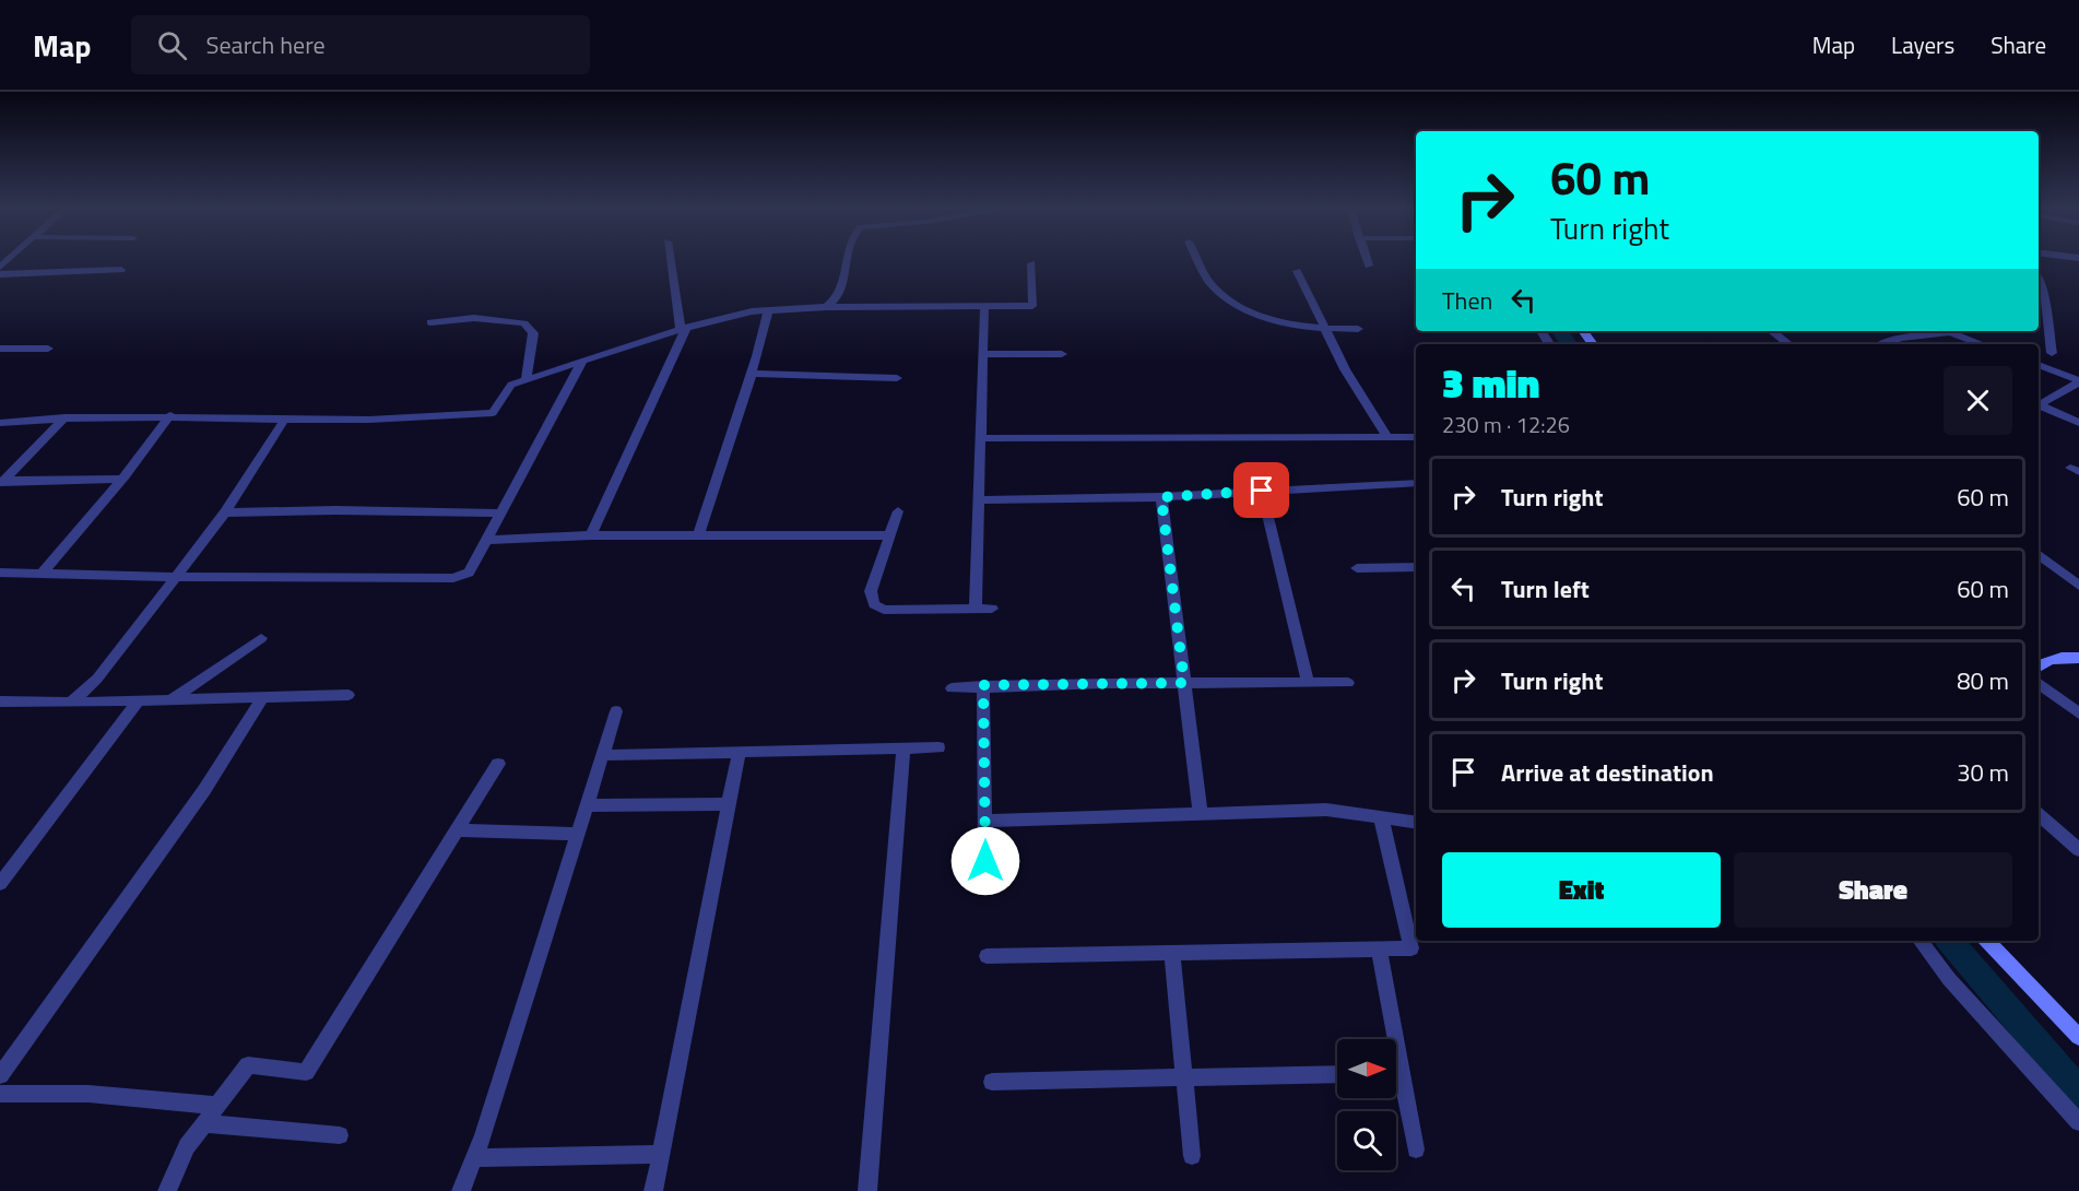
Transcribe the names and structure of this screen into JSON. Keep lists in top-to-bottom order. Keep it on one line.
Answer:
{"north":"right","page":{"header":"Map","search":"Search here","nav":["Map","Layers","Share"],"turn":["60 m","Turn right"],"then":"Then","heading":["3 min","230 m · 12:26"],"list":[{"name":"Turn right","value":"60 m"},{"name":"Turn left","value":"60 m"},{"name":"Turn right","value":"80 m"},{"name":"Arrive at destination","value":"30 m"}],"buttons":["Exit","Share"]}}
